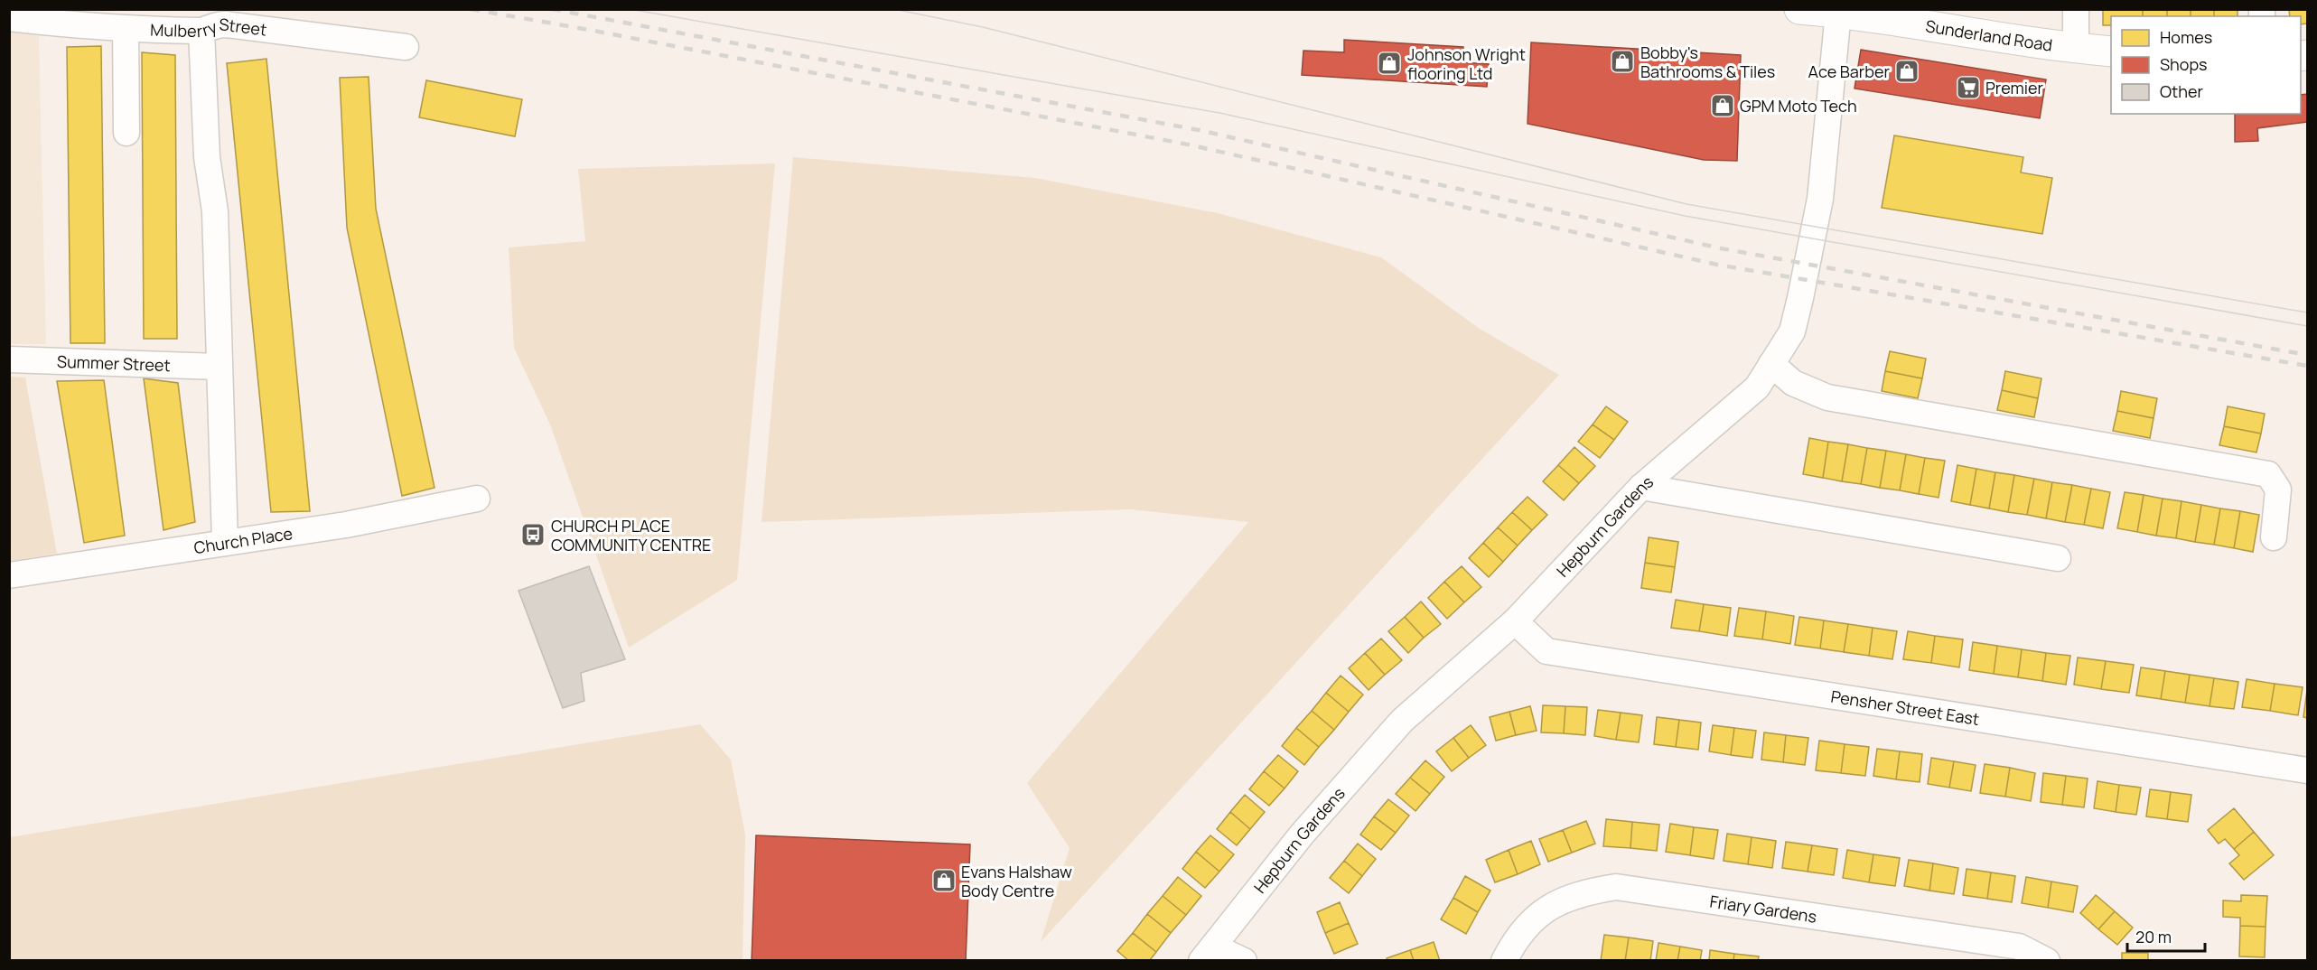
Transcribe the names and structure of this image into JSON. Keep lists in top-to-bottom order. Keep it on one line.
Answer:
{"streets":{"main road":["Sunderland Road"],"street":["Mulberry Street","Summer Street","Hepburn Gardens","Church Place","Pensher Street East","Friary Gardens"]},"crossings":[["Sunderland Road","Hepburn Gardens"],["Hepburn Gardens","Pensher Street East"]],"places":{"shop":["Bobby's Bathrooms & Tiles","Johnson Wright flooring Ltd","Ace Barber","GPM Moto Tech","Evans Halshaw Body Centre"],"supermarket":["Premier"],"bus stop":["CHURCH PLACE COMMUNITY CENTRE"]},"legend":["Homes","Shops","Other"],"scale_bar":"20 m"}
